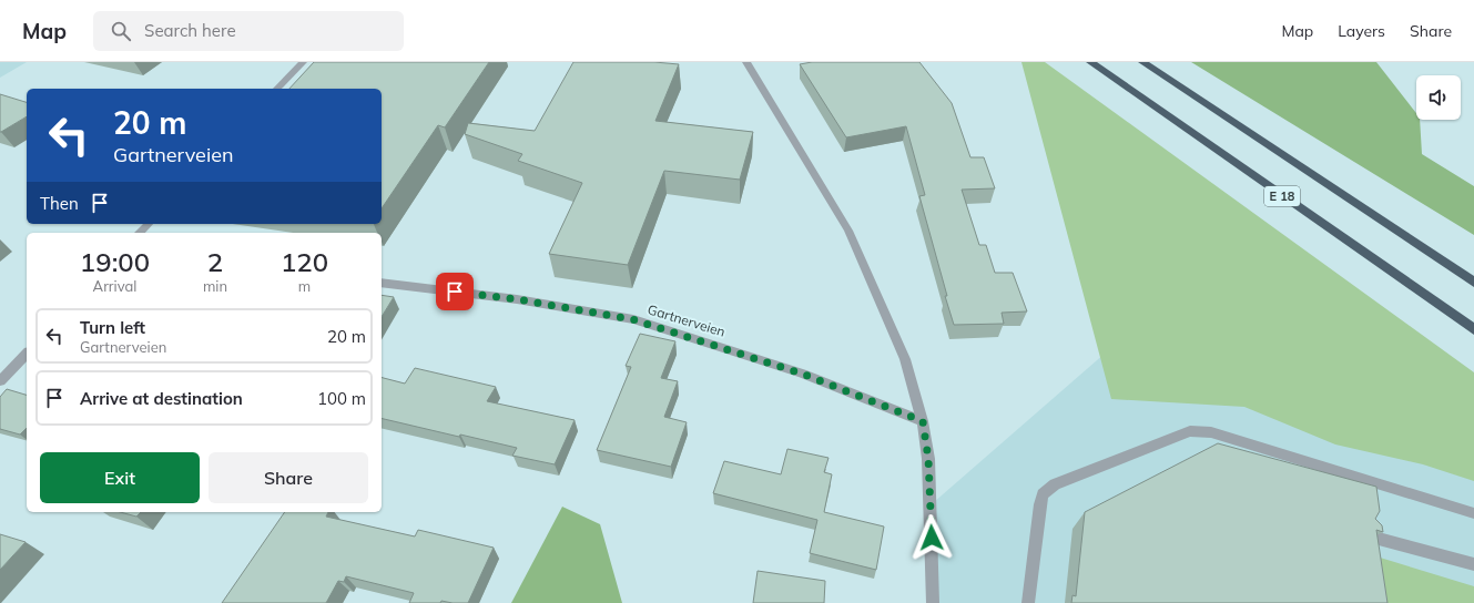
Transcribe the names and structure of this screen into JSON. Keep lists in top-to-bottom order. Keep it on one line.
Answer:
{"streets":{"highway":["E 18"],"street":["Gartnerveien"]},"page":{"header":"Map","search":"Search here","nav":["Map","Layers","Share"],"turn":["20 m","Gartnerveien"],"then":"Then","eta":["19:00","Arrival","2","min","120","m"],"list":[{"name":"Turn left","note":"Gartnerveien","value":"20 m"},{"name":"Arrive at destination","value":"100 m"}],"buttons":["Exit","Share"]}}
